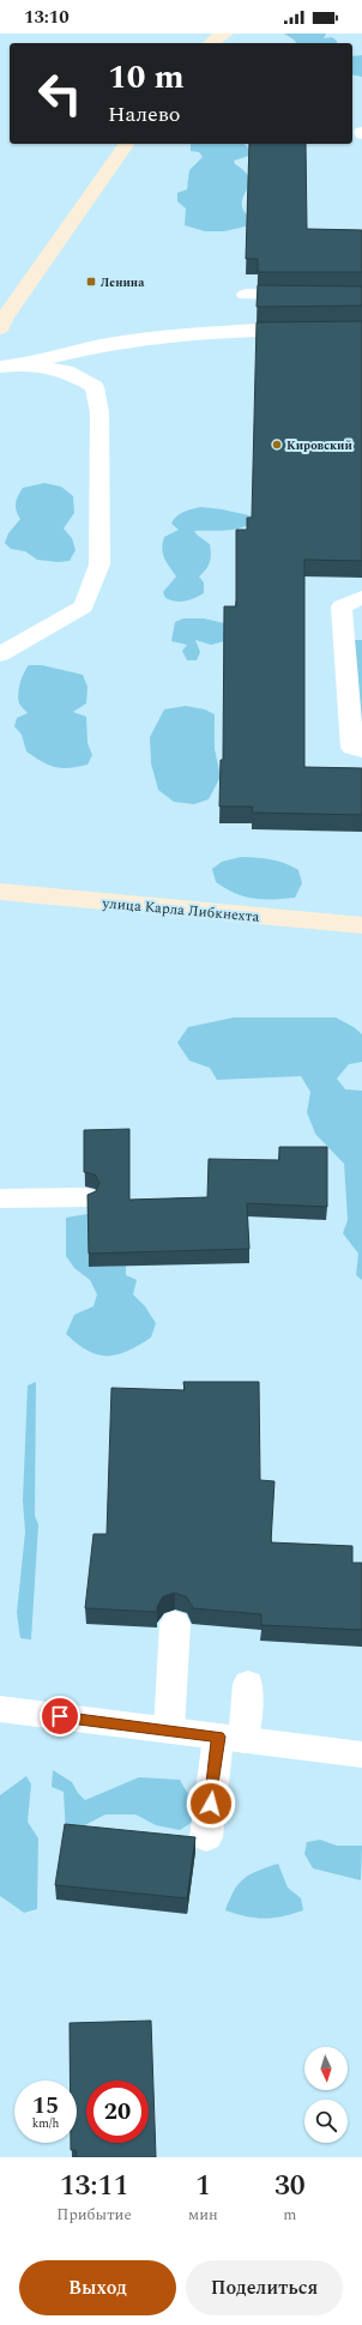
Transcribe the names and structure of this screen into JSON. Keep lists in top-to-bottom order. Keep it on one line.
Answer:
{"streets":{"street":["улица Карла Либкнехта"]},"places":{"transit":["Ленина"],"other":["Кировский"]},"north":"bottom","page":{"status":"13:10","turn":["10 m","Налево"],"speed":"15 km/h","limit":"20","eta":["13:11","Прибытие","1","мин","30","m"],"buttons":["Выход","Поделиться"]}}
